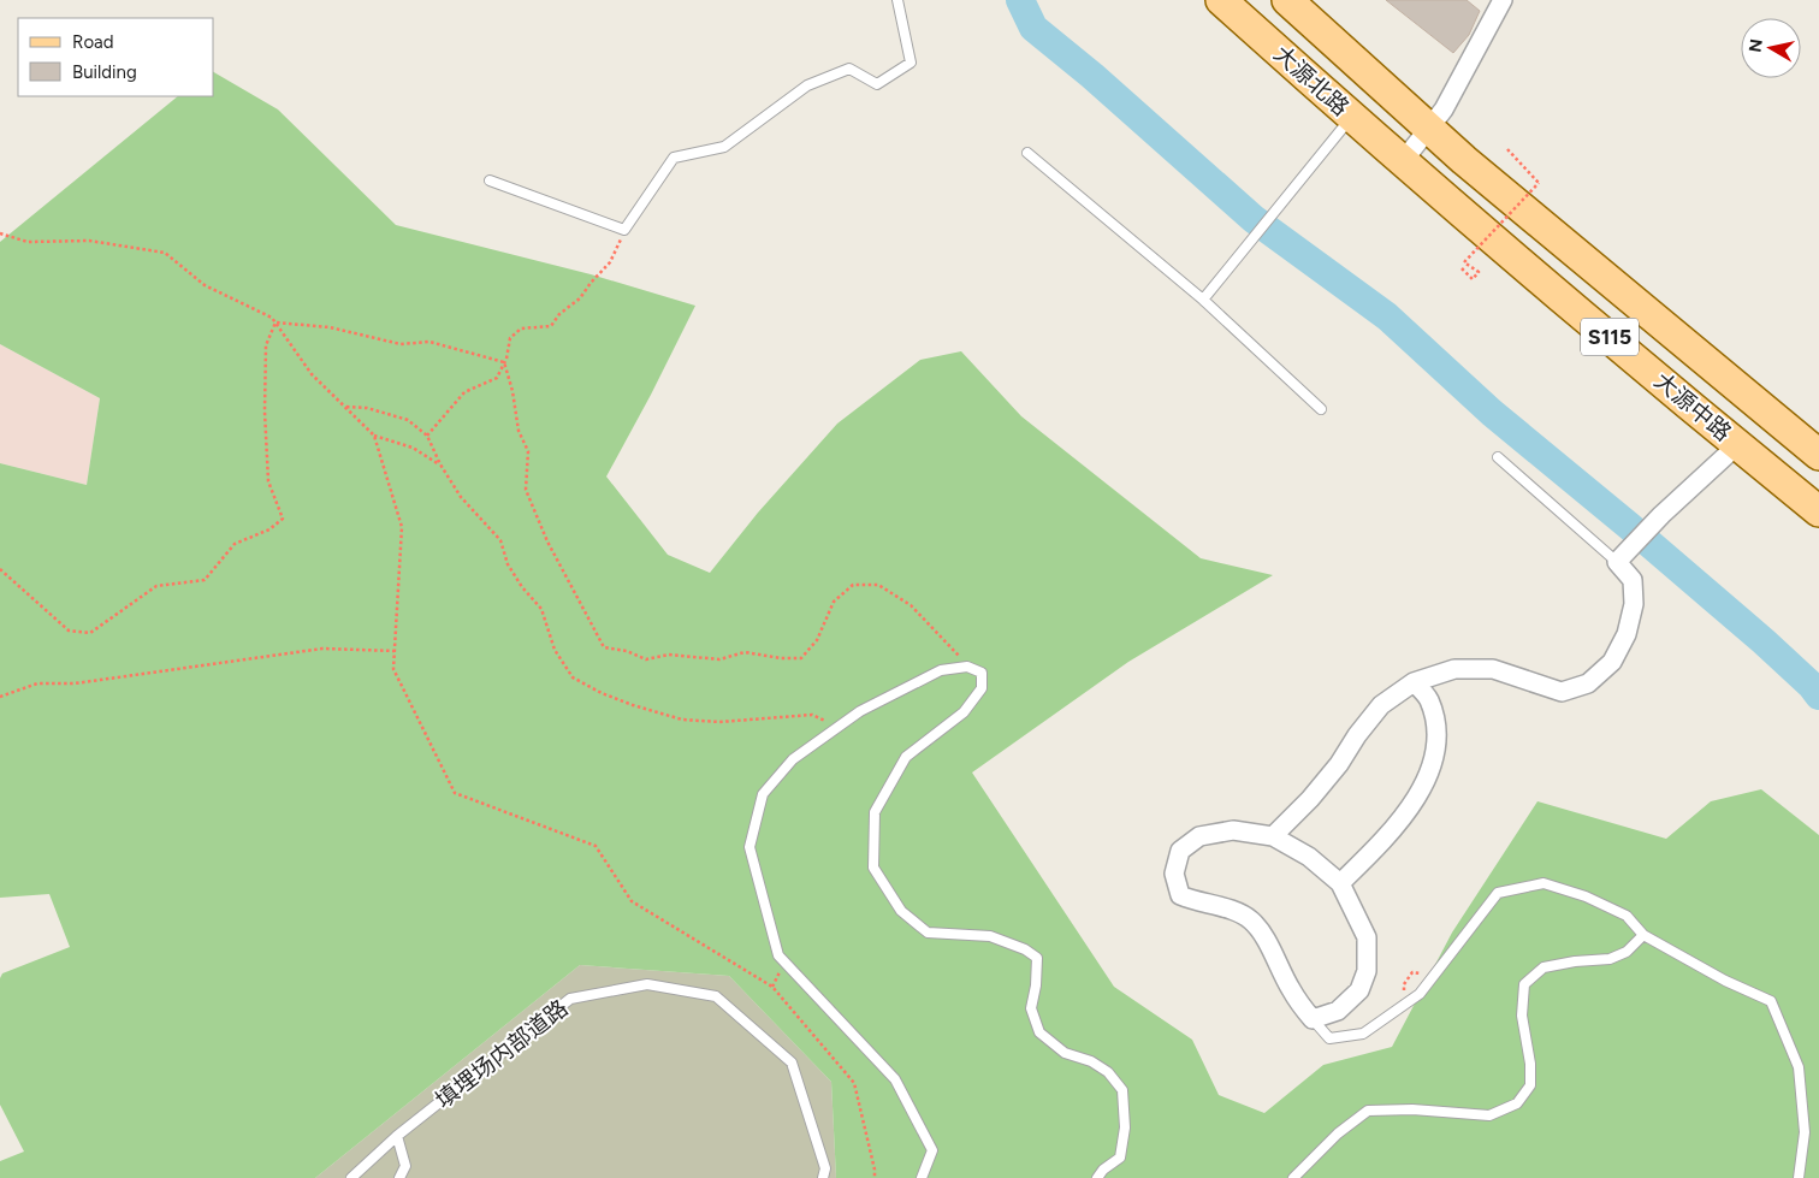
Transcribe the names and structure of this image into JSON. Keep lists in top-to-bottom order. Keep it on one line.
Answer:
{"streets":{"main road":["大源北路","S115","大源中路"],"lane":["填埋场内部道路"]},"crossings":[["大源北路","大源中路"]],"legend":["Road","Building"],"north":"left"}
